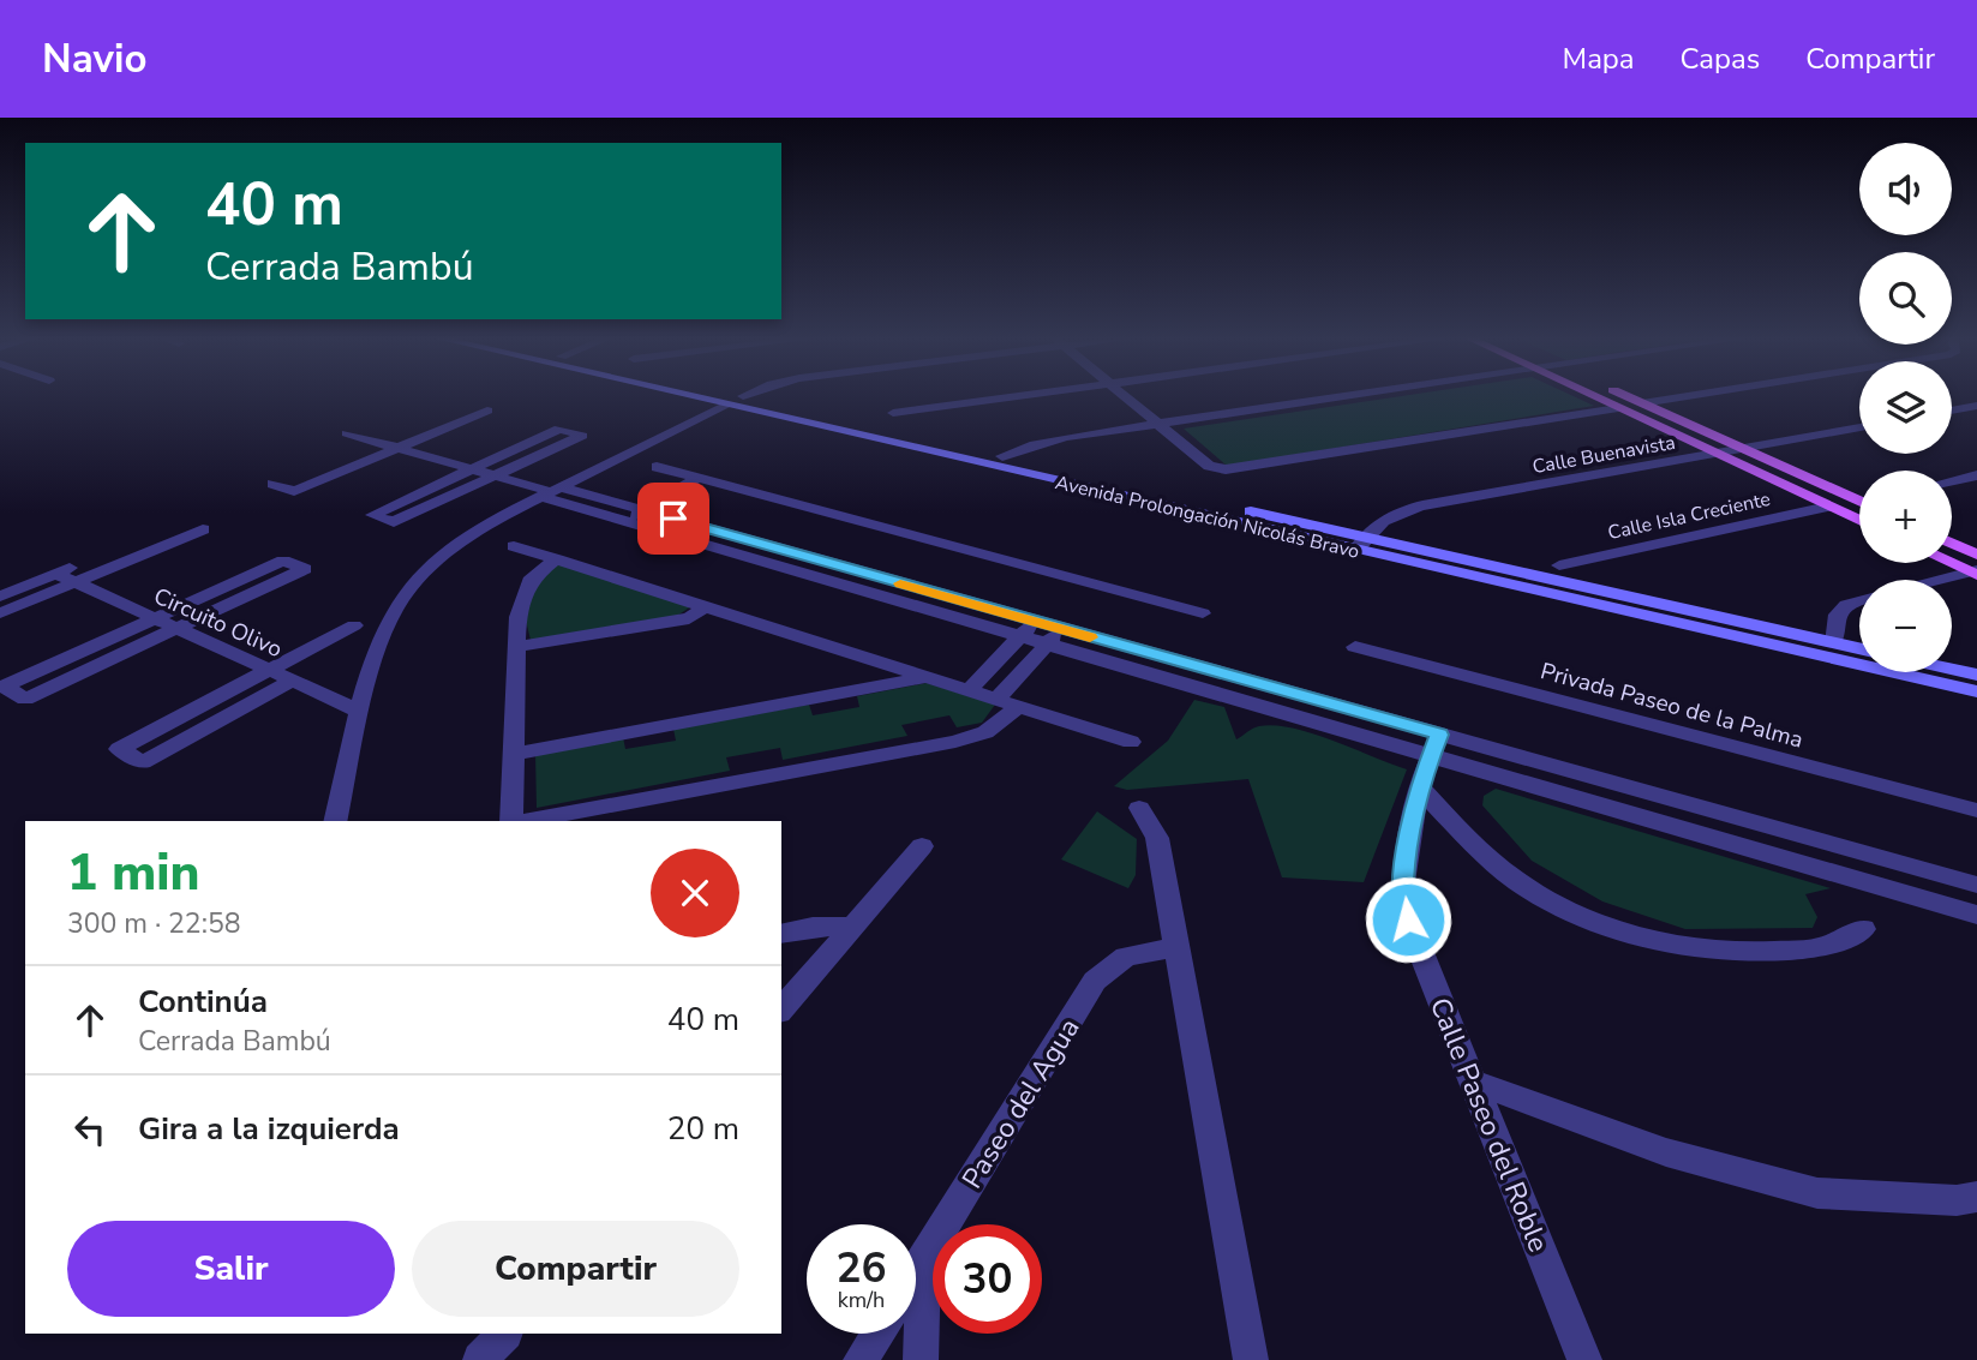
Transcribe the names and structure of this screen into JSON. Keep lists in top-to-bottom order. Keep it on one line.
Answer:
{"streets":{"main road":["Avenida Prolongación Nicolás Bravo"],"street":["Calle Buenavista","Calle Isla Creciente","Circuito Olivo","Privada Paseo de la Palma","Paseo del Agua","Calle Paseo del Roble"]},"crossings":[["Calle Buenavista","Avenida Prolongación Nicolás Bravo"]],"page":{"header":"Navio","nav":["Mapa","Capas","Compartir"],"map_buttons":["+","−"],"turn":["40 m","Cerrada Bambú"],"heading":["1 min","300 m · 22:58"],"list":[{"name":"Continúa","note":"Cerrada Bambú","value":"40 m"},{"name":"Gira a la izquierda","value":"20 m"}],"buttons":["Salir","Compartir"],"speed":"26 km/h","limit":"30"}}
